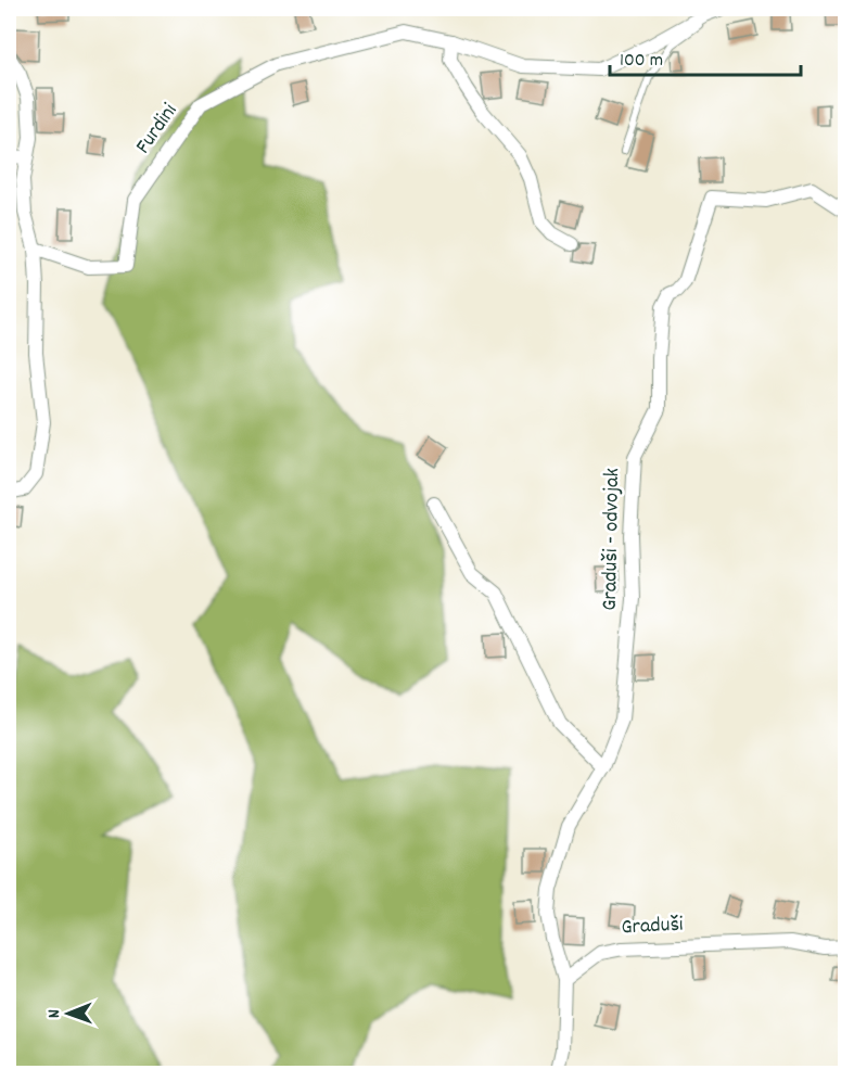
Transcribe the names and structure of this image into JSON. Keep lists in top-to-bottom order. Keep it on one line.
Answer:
{"streets":{"street":["Furdini","Graduši - odvojak","Graduši"]},"crossings":[["Graduši - odvojak","Graduši"]],"scale_bar":"100 m","north":"left"}
